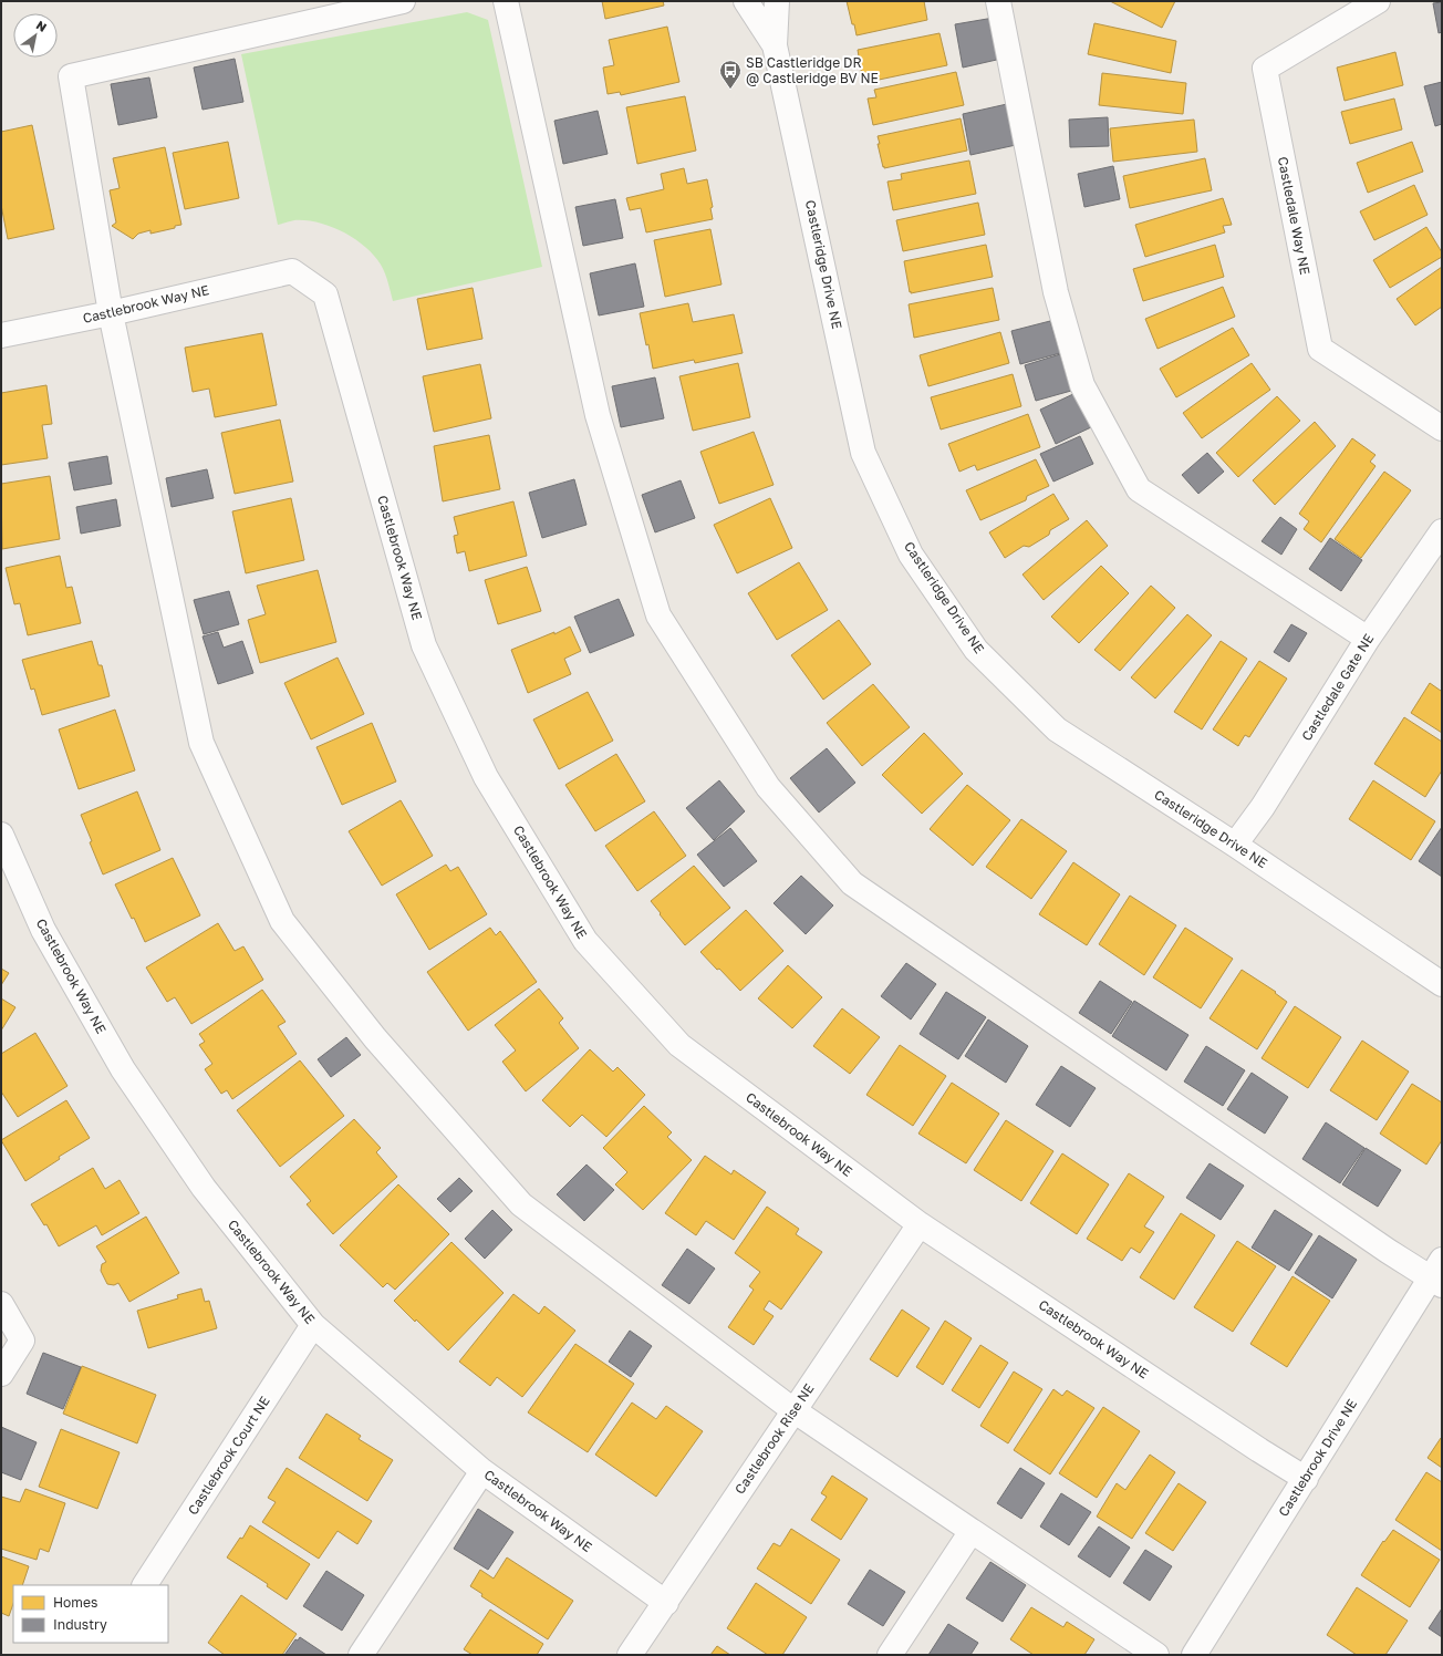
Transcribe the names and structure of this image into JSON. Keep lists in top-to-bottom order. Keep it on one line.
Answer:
{"streets":{"street":["Castledale Way NE","Castleridge Drive NE","Castlebrook Way NE","Castledale Gate NE","Castlebrook Rise NE","Castlebrook Court NE","Castlebrook Drive NE"]},"crossings":[["Castleridge Drive NE","Castledale Gate NE"],["Castlebrook Way NE","Castlebrook Rise NE"],["Castlebrook Way NE","Castlebrook Court NE"],["Castlebrook Way NE","Castlebrook Drive NE"]],"places":{"bus stop":["SB Castleridge DR @ Castleridge BV NE"]},"legend":["Homes","Industry"],"north":"top right"}
